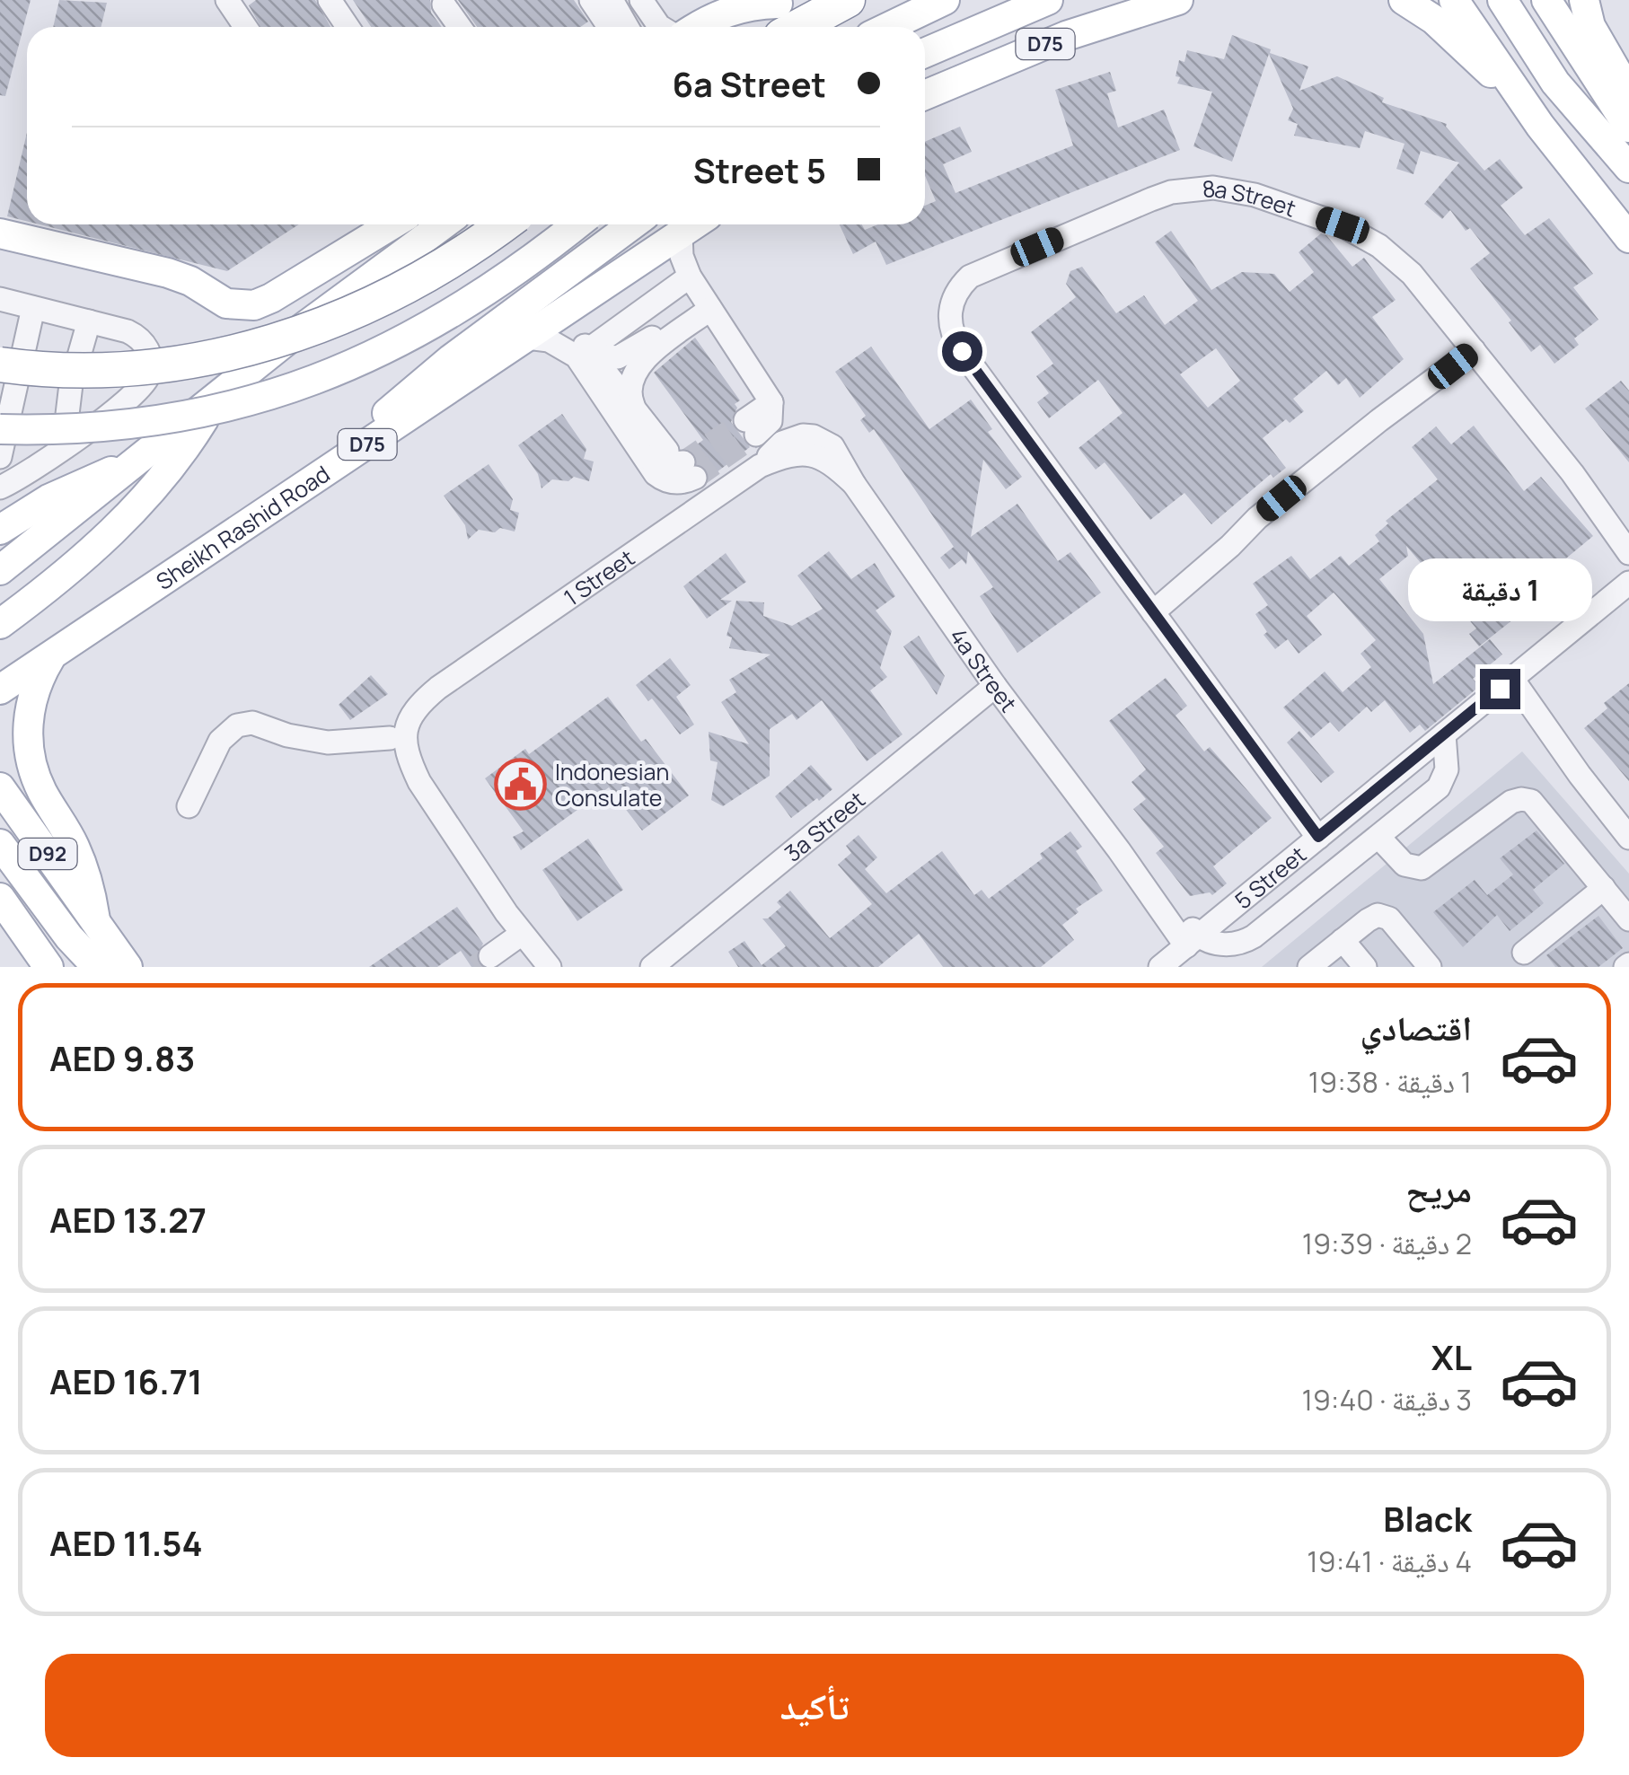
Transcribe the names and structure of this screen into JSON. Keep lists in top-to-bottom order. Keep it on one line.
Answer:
{"streets":{"main road":["D75","Sheikh Rashid Road","D92"],"street":["8a Street","1 Street","4a Street","3a Street","5 Street"]},"crossings":[["1 Street","4a Street"],["4a Street","3a Street"],["4a Street","5 Street"]],"places":{"public building":["Indonesian Consulate"]},"page":{"banner":["6a Street","5 Street"],"bubble":"1 دقيقة","list":[{"name":"اقتصادي","note":"1 دقيقة · 19:38","value":"AED 9.83"},{"name":"مريح","note":"2 دقيقة · 19:39","value":"AED 13.27"},{"name":"XL","note":"3 دقيقة · 19:40","value":"AED 16.71"},{"name":"Black","note":"4 دقيقة · 19:41","value":"AED 11.54"}],"buttons":"تأكيد"}}
